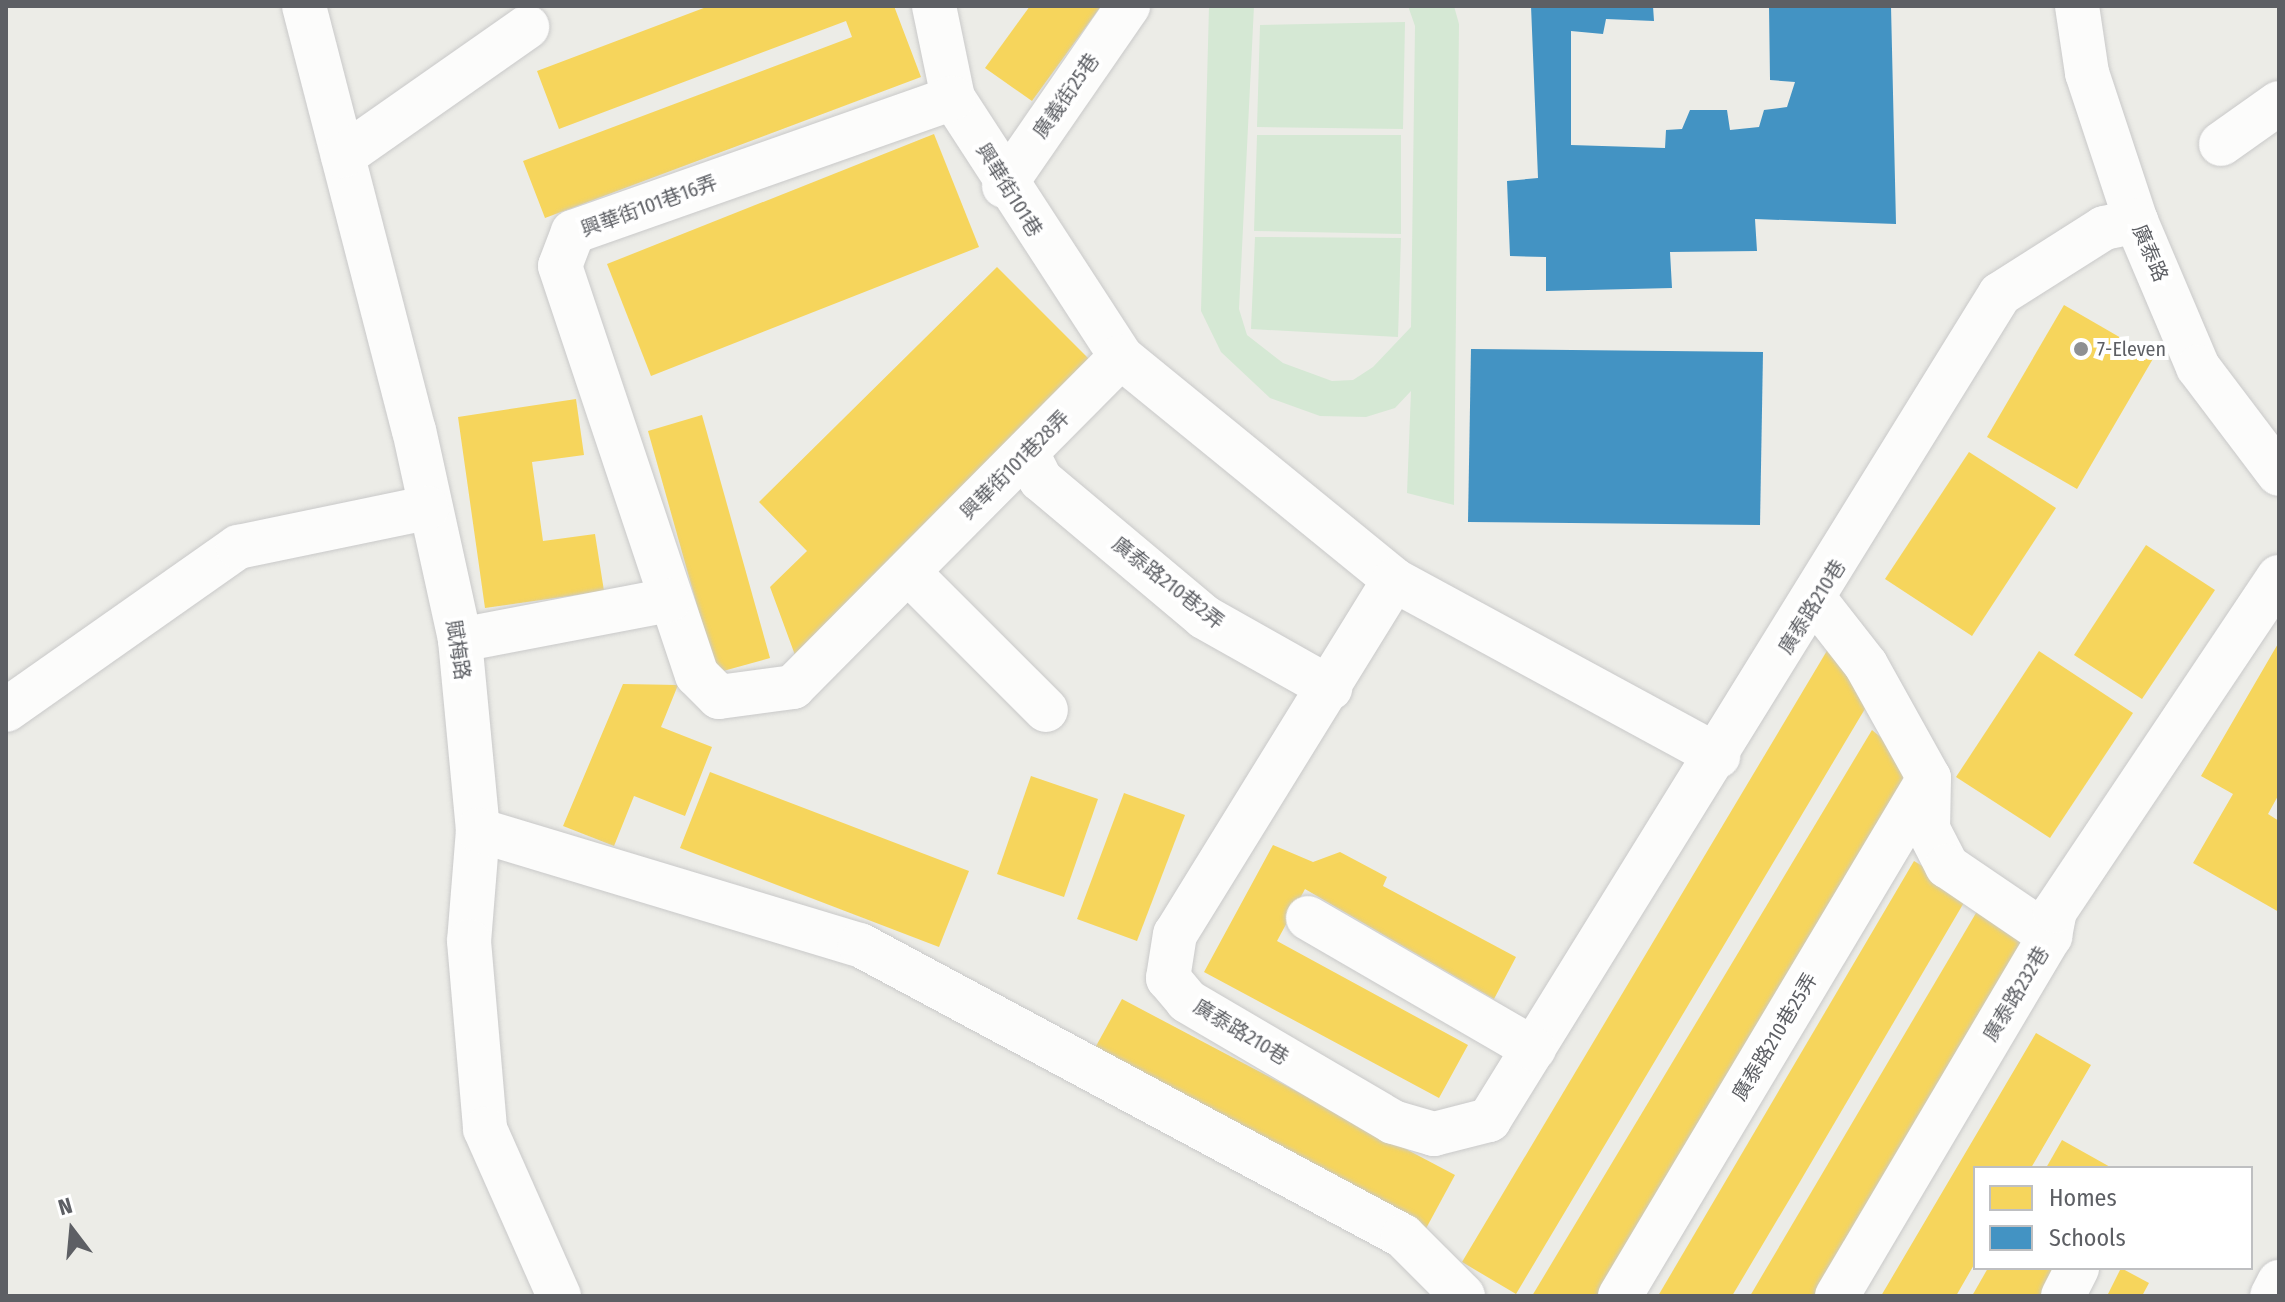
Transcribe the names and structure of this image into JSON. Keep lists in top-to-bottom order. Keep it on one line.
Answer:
{"streets":{"street":["廣義街25巷","興華街101巷","興華街101巷16弄","廣泰路","興華街101巷28弄","廣泰路210巷2弄","廣泰路210巷","賦梅路","廣泰路232巷","廣泰路210巷25弄"]},"crossings":[["廣義街25巷","興華街101巷"],["興華街101巷","興華街101巷16弄"],["興華街101巷","興華街101巷28弄"],["興華街101巷","廣泰路210巷"],["興華街101巷16弄","興華街101巷28弄"],["廣泰路","廣泰路210巷"],["興華街101巷28弄","廣泰路210巷2弄"],["廣泰路210巷2弄","廣泰路210巷"],["廣泰路232巷","廣泰路210巷25弄"]],"places":["7-Eleven"],"legend":["Homes","Schools"],"north":"top"}
